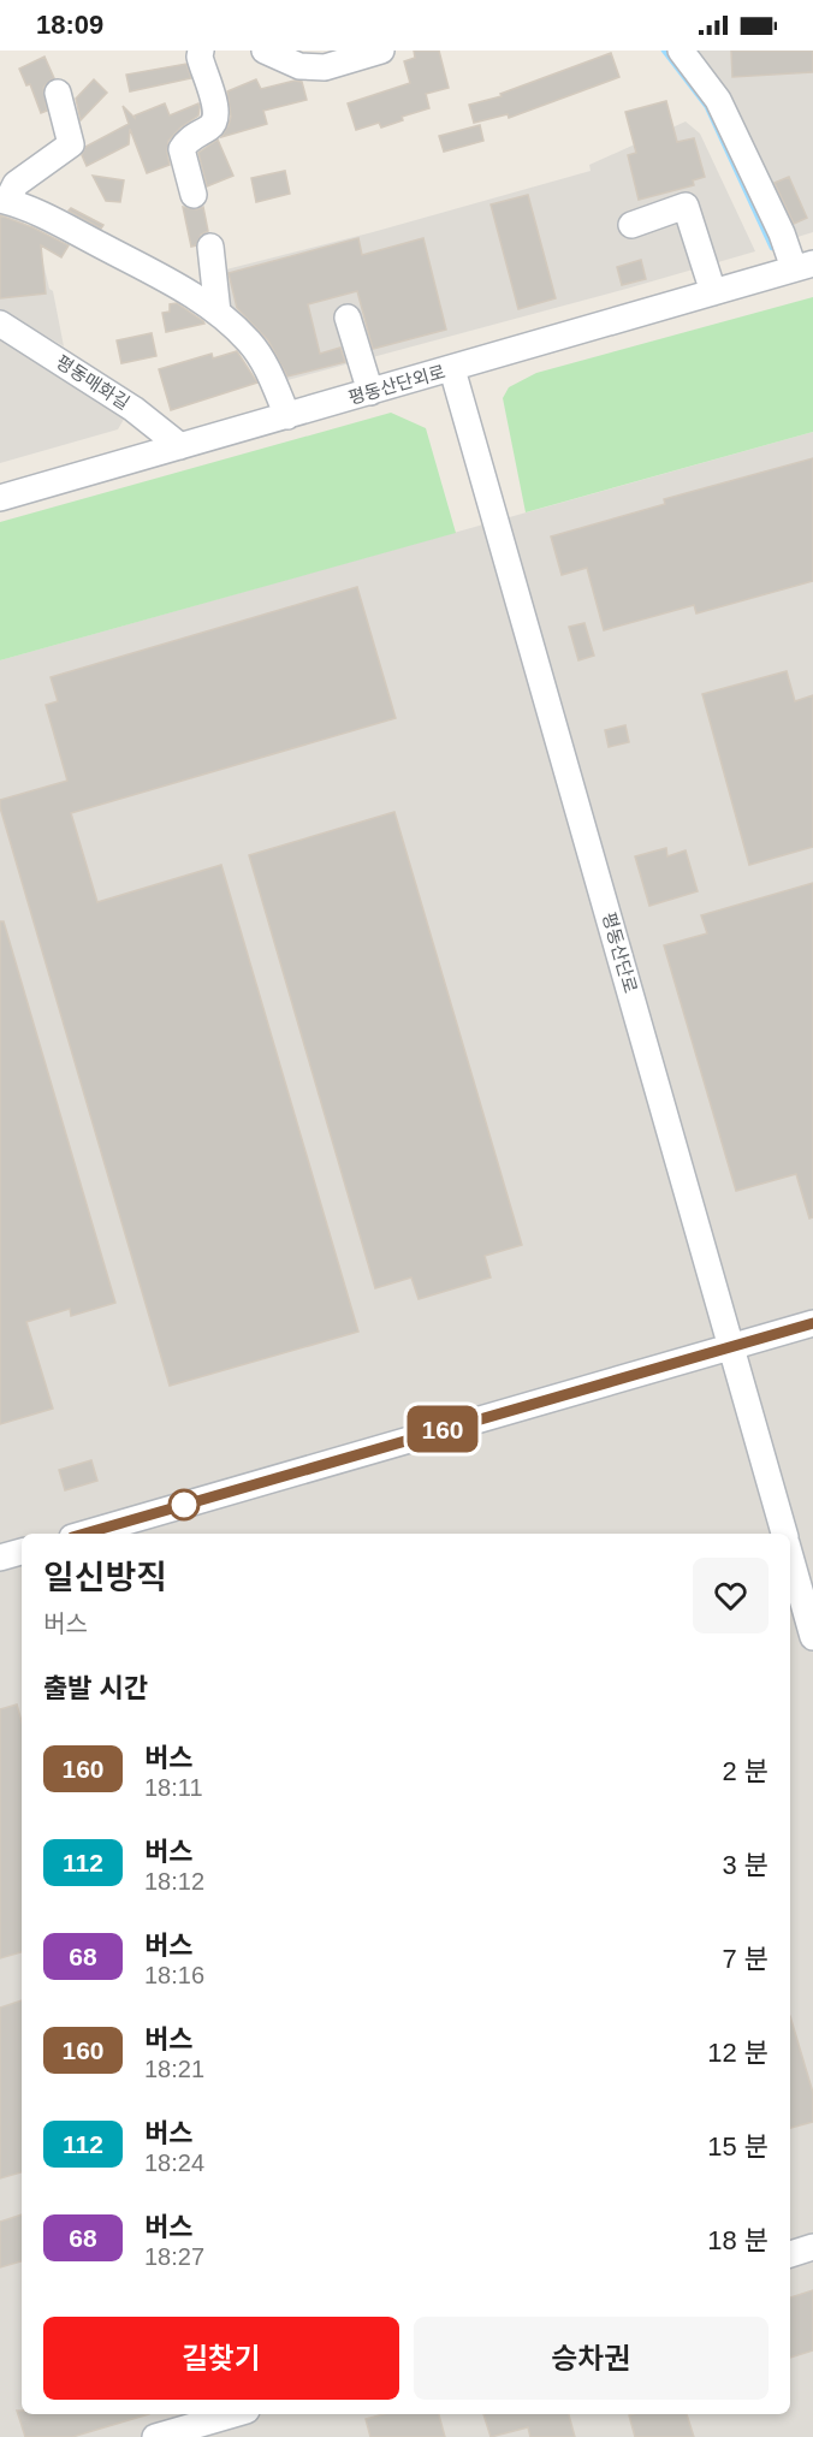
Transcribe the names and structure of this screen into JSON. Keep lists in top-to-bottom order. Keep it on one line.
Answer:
{"streets":{"street":["평동매화길","평동산단외로","평동산단로"]},"crossings":[["평동매화길","평동산단외로"],["평동산단외로","평동산단로"]],"lines":["bus line 160"],"page":{"status":"18:09","on_map":"160","heading":[["일신방직","버스"],"출발 시간"],"list":[{"mark":"160","name":"버스","note":"18:11","value":"2 분"},{"mark":"112","name":"버스","note":"18:12","value":"3 분"},{"mark":"68","name":"버스","note":"18:16","value":"7 분"},{"mark":"160","name":"버스","note":"18:21","value":"12 분"},{"mark":"112","name":"버스","note":"18:24","value":"15 분"},{"mark":"68","name":"버스","note":"18:27","value":"18 분"}],"buttons":["길찾기","승차권"]}}
